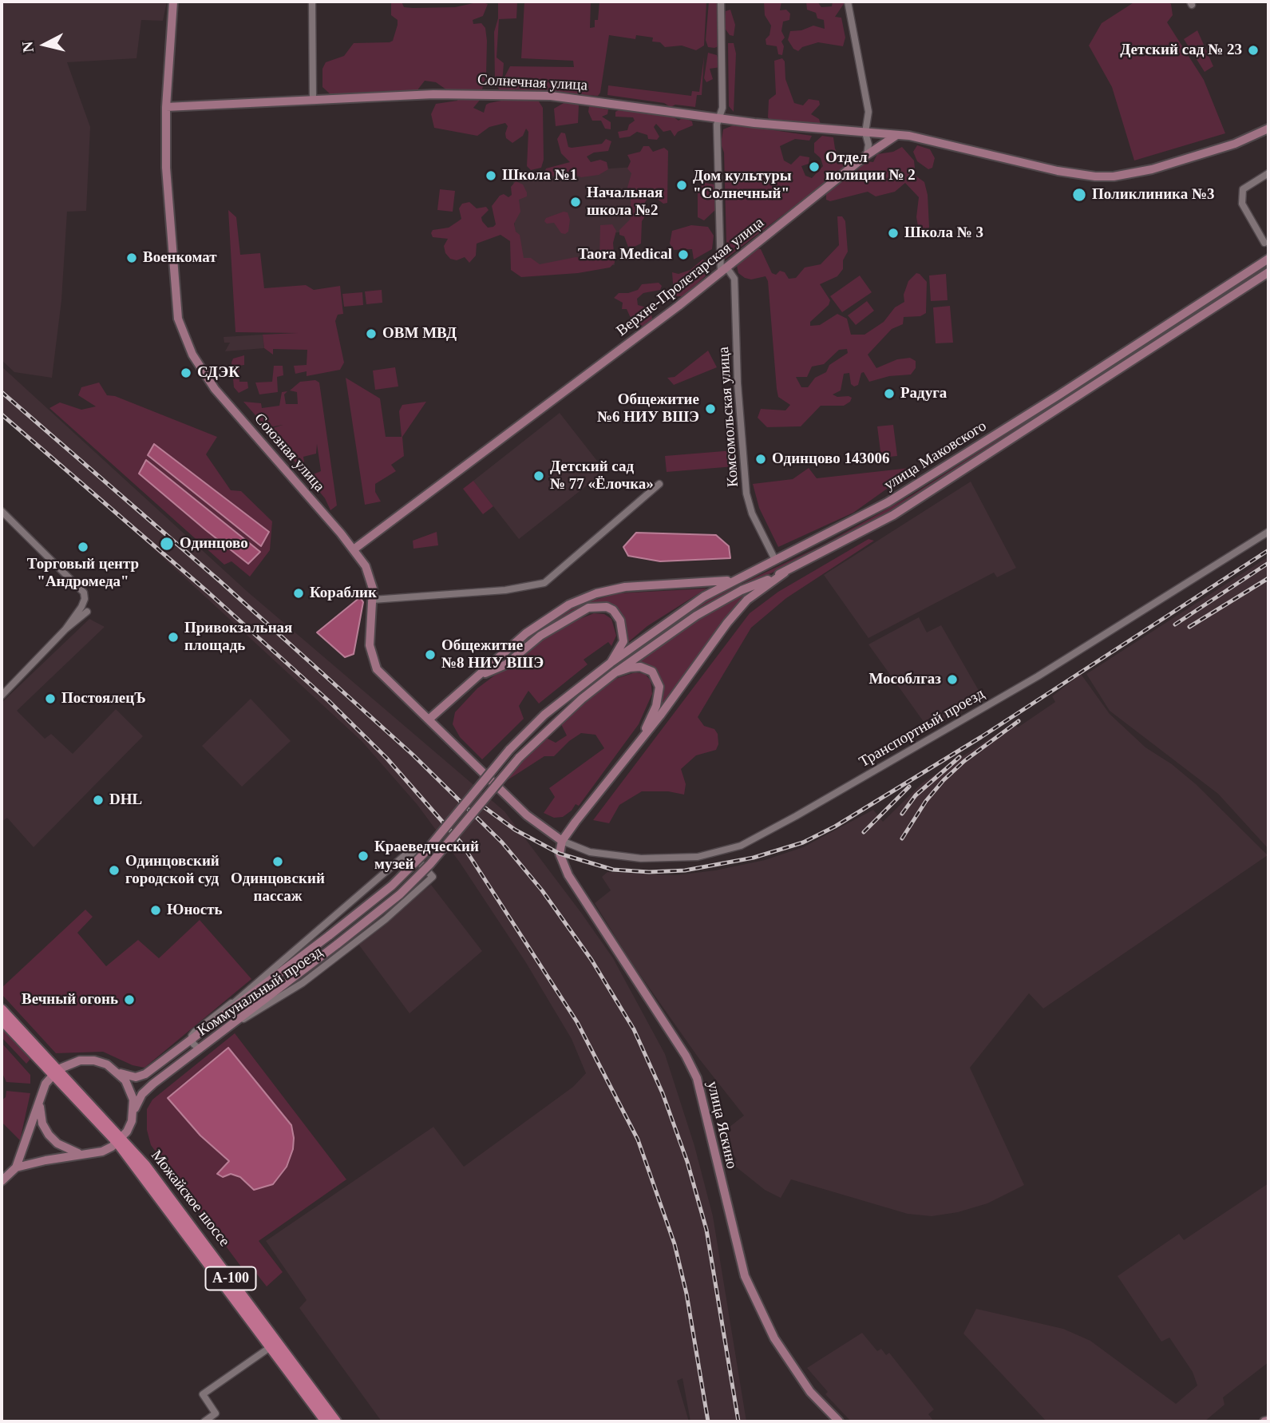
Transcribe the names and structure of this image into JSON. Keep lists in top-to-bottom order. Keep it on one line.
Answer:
{"streets":{"main road":["Можайское шоссе","А-100"],"street":["Солнечная улица","Верхне-Пролетарская улица","Комсомольская улица","Союзная улица","улица Маковского","Транспортный проезд","Коммунальный проезд","улица Яскино"]},"crossings":[["Солнечная улица","Верхне-Пролетарская улица"],["Солнечная улица","Комсомольская улица"],["Солнечная улица","Союзная улица"],["Верхне-Пролетарская улица","Комсомольская улица"],["Верхне-Пролетарская улица","Союзная улица"],["Комсомольская улица","улица Маковского"],["Союзная улица","Транспортный проезд"],["Союзная улица","улица Яскино"],["улица Маковского","Коммунальный проезд"],["Транспортный проезд","улица Яскино"],["Коммунальный проезд","Можайское шоссе"]],"places":["Детский сад № 23","Отдел полиции № 2","Школа №1","Дом культуры \"Солнечный\"","Поликлиника №3","Начальная школа №2","Школа № 3","Taora Medical","Военкомат","ОВМ МВД","СДЭК","Радуга","Общежитие №6 НИУ ВШЭ","Одинцово 143006","Детский сад № 77 «Ёлочка»","Одинцово","Торговый центр \"Андромеда\"","Кораблик","Привокзальная площадь","Общежитие №8 НИУ ВШЭ","Мособлгаз","ПостоялецЪ","DHL","Краеведческий музей","Одинцовский пассаж","Одинцовский городской суд","Юность","Вечный огонь"],"north":"left"}
